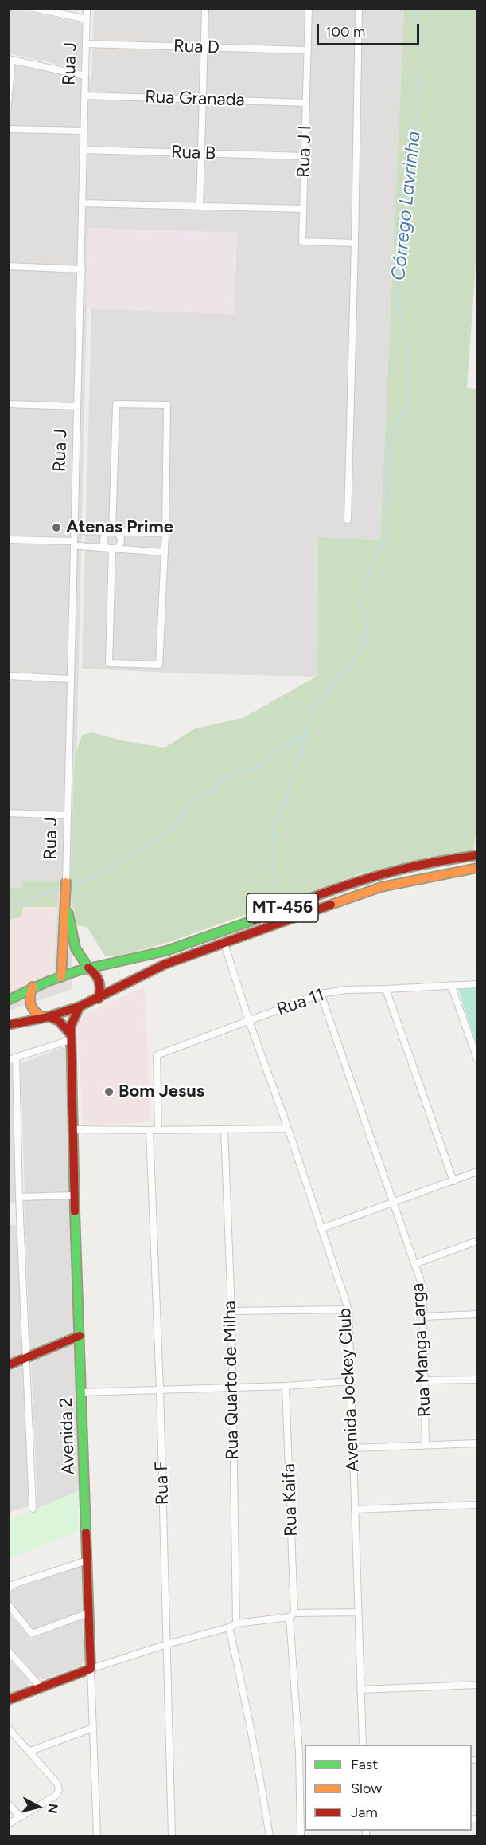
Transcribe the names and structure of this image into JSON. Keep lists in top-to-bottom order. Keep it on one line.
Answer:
{"streets":{"main road":["Rua J","MT-456","Avenida 2"],"street":["Rua D","Rua Granada","Rua J I","Rua B","Rua 11","Rua Manga Larga","Rua Quarto de Milha","Avenida Jockey Club","Rua F","Rua Kaifa"]},"crossings":[["Rua D","Rua J"],["Rua D","Rua J I"],["Rua J","Rua Granada"],["Rua J","Rua B"],["Rua J","MT-456"],["Rua Granada","Rua J I"],["Rua J I","Rua B"],["MT-456","Avenida Jockey Club"],["MT-456","Avenida 2"],["Rua 11","Rua Manga Larga"],["Rua 11","Avenida Jockey Club"]],"water":["Córrego Lavrinha"],"places":["Atenas Prime","Bom Jesus"],"legend":["Fast","Slow","Jam"],"scale_bar":"100 m","north":"right"}
